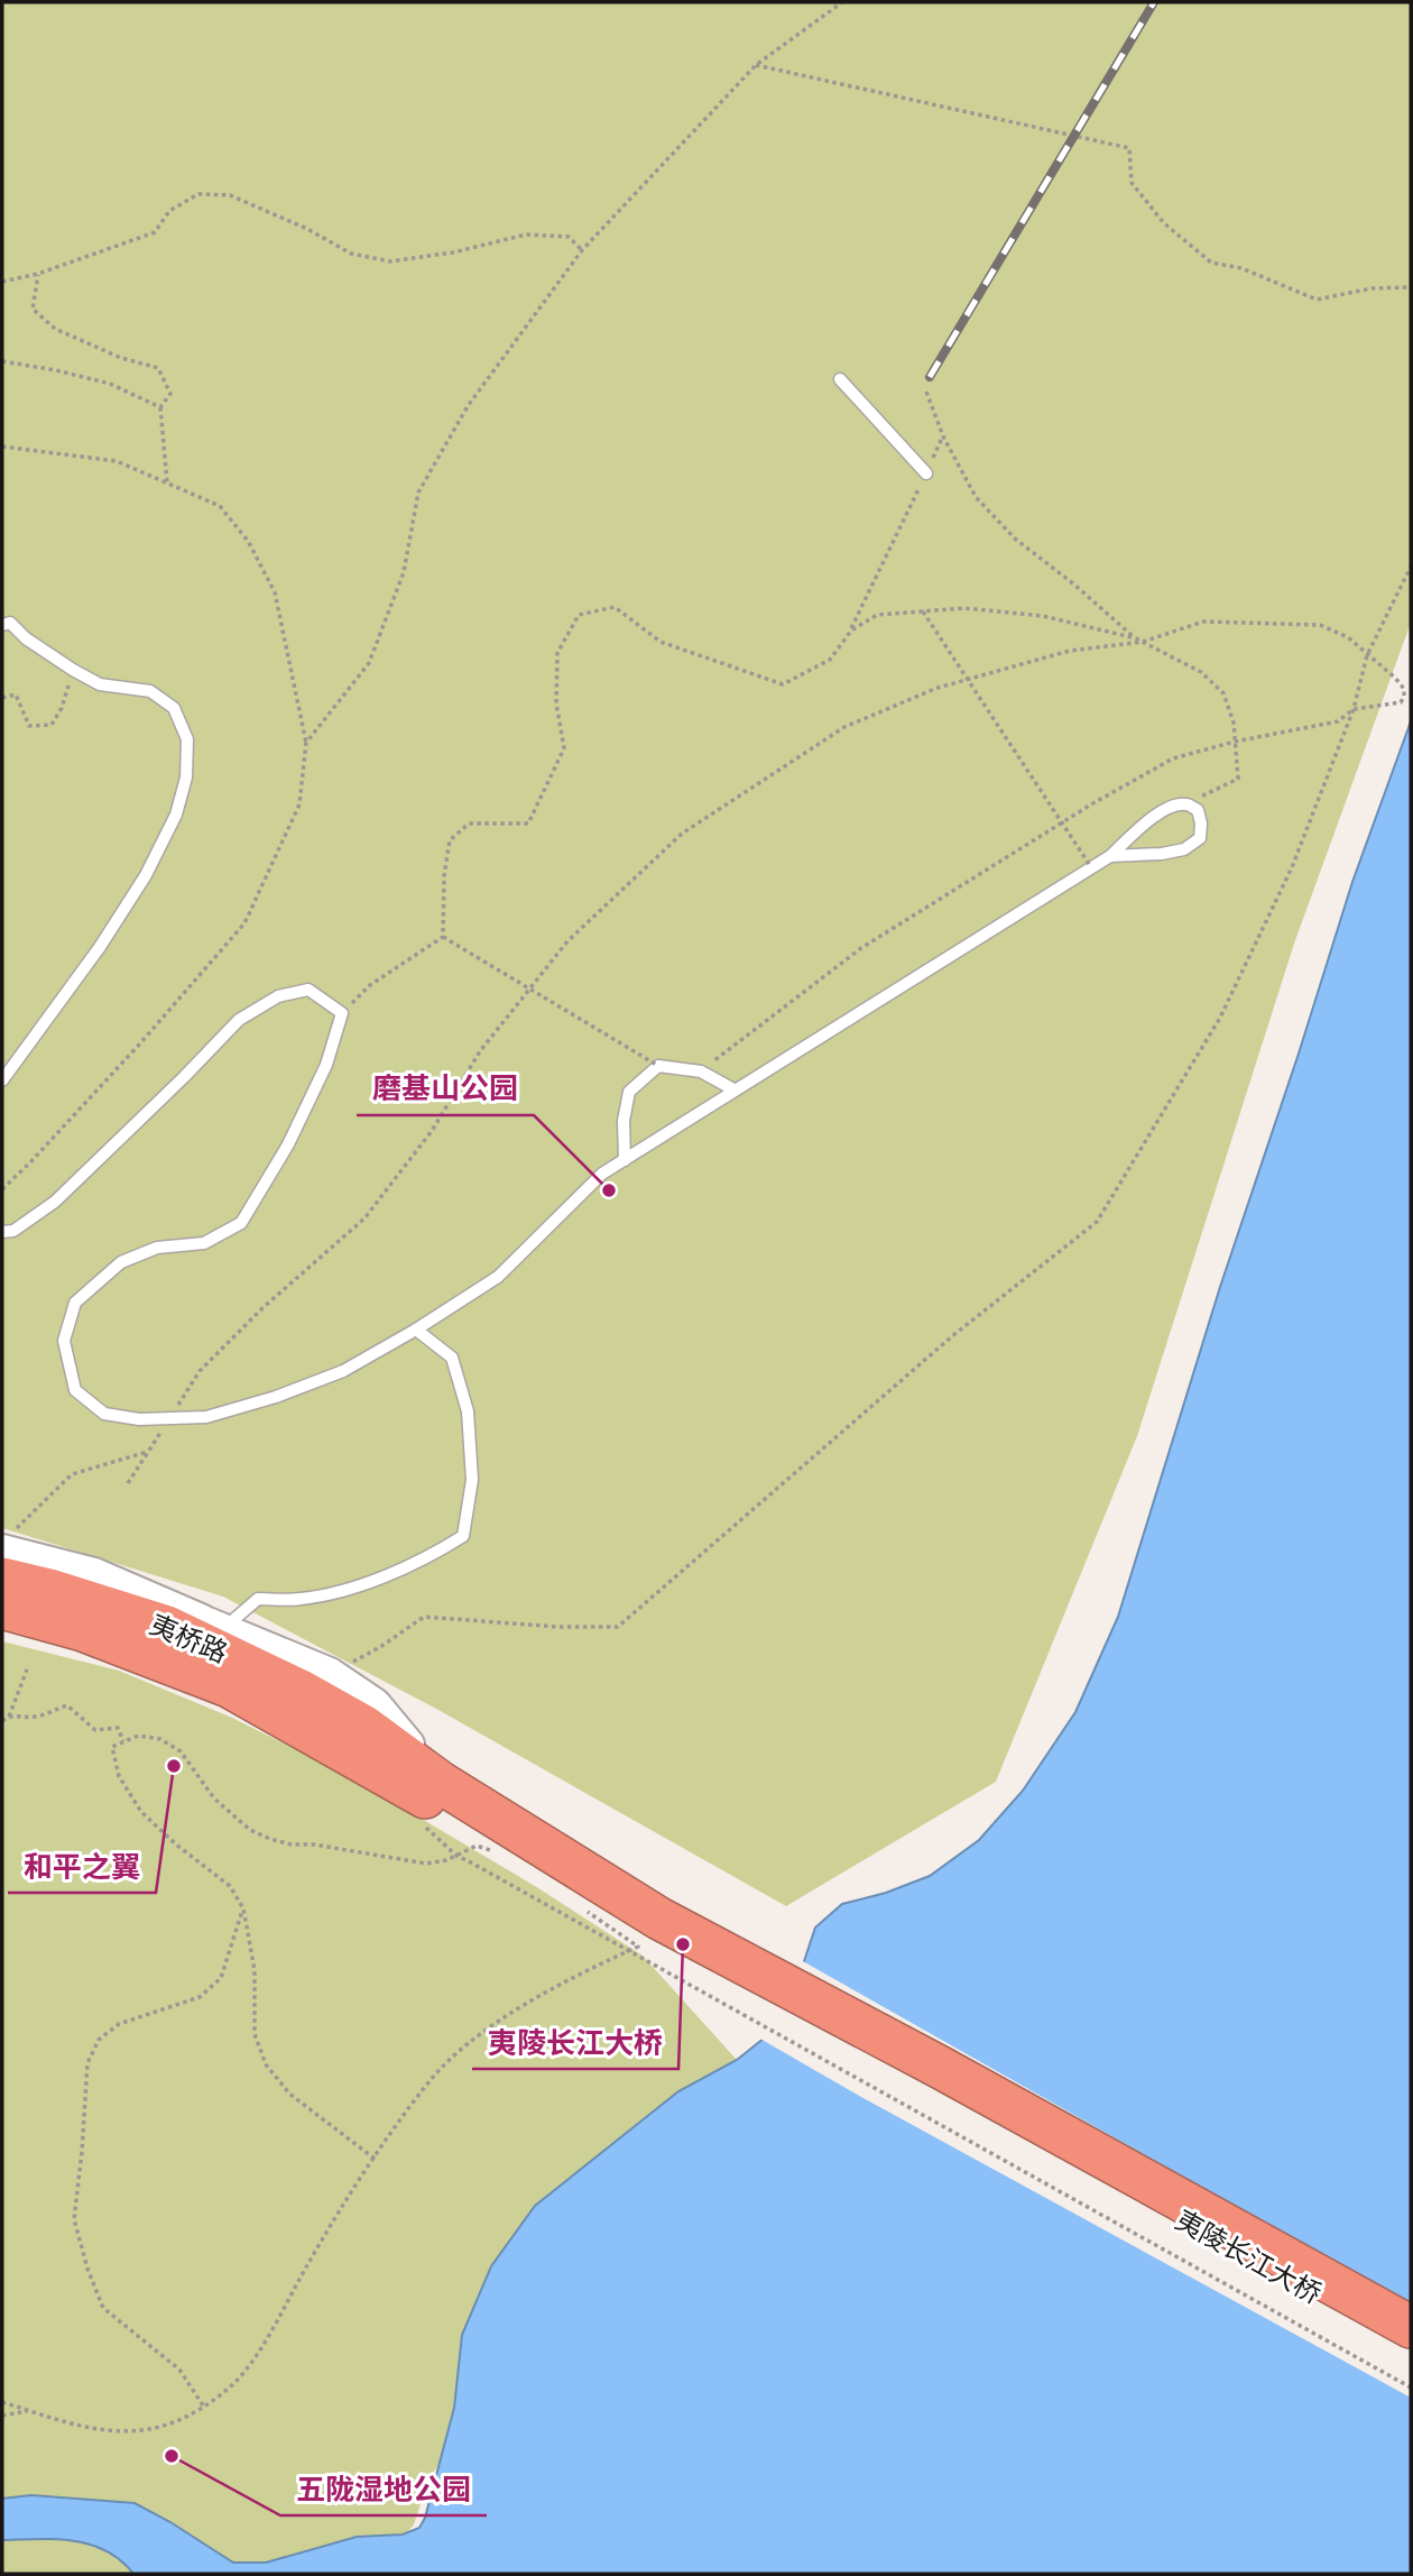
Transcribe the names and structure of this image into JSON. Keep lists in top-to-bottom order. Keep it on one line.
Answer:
{"streets":{"highway":["夷桥路","夷陵长江大桥"]},"crossings":[["夷桥路","夷陵长江大桥"]],"places":["磨基山公园","和平之翼","夷陵长江大桥","五陇湿地公园"]}
